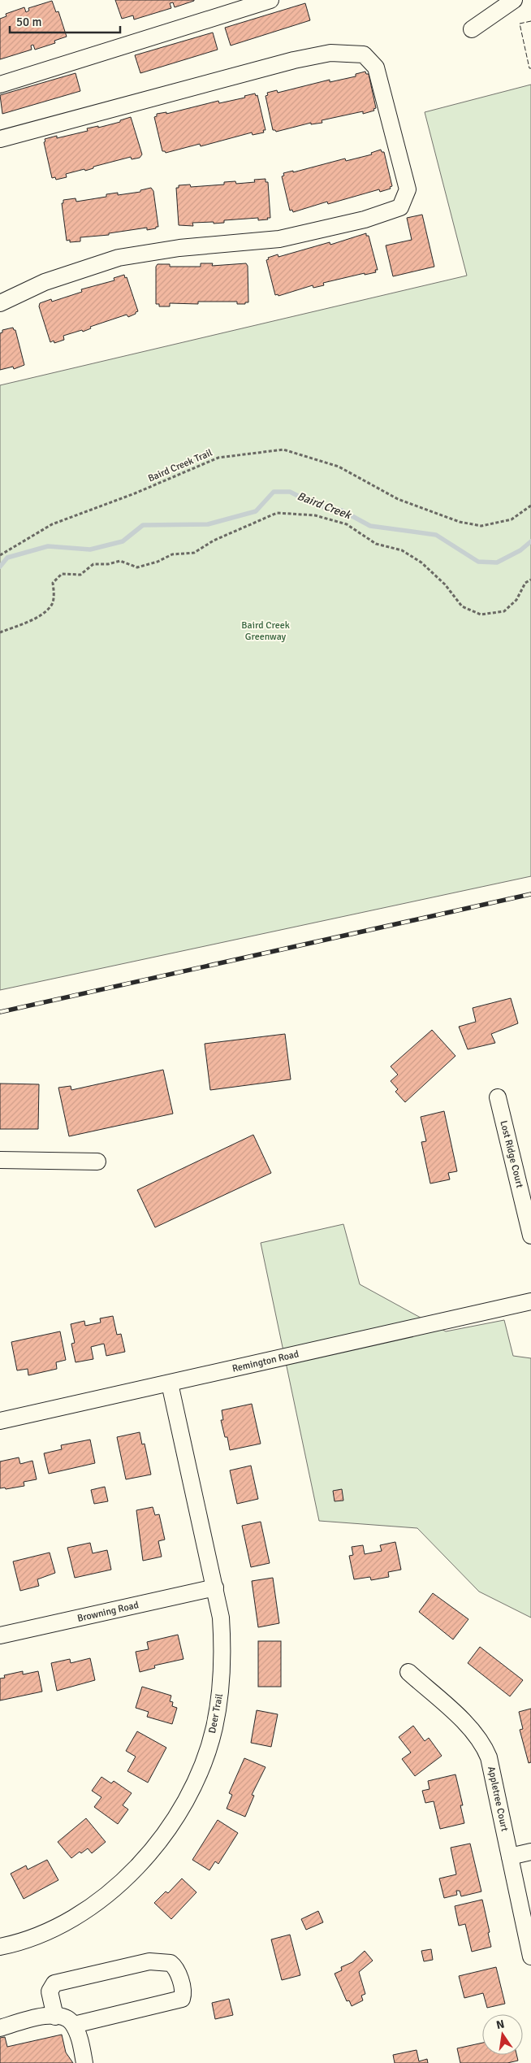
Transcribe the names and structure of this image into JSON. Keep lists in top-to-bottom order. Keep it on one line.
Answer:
{"streets":{"street":["Lost Ridge Court","Remington Road","Browning Road","Deer Trail","Appletree Court"],"path":["Baird Creek Trail"]},"crossings":[["Remington Road","Deer Trail"],["Browning Road","Deer Trail"]],"water":["Baird Creek"],"parks":["Baird Creek Greenway"],"scale_bar":"50 m","north":"top"}
